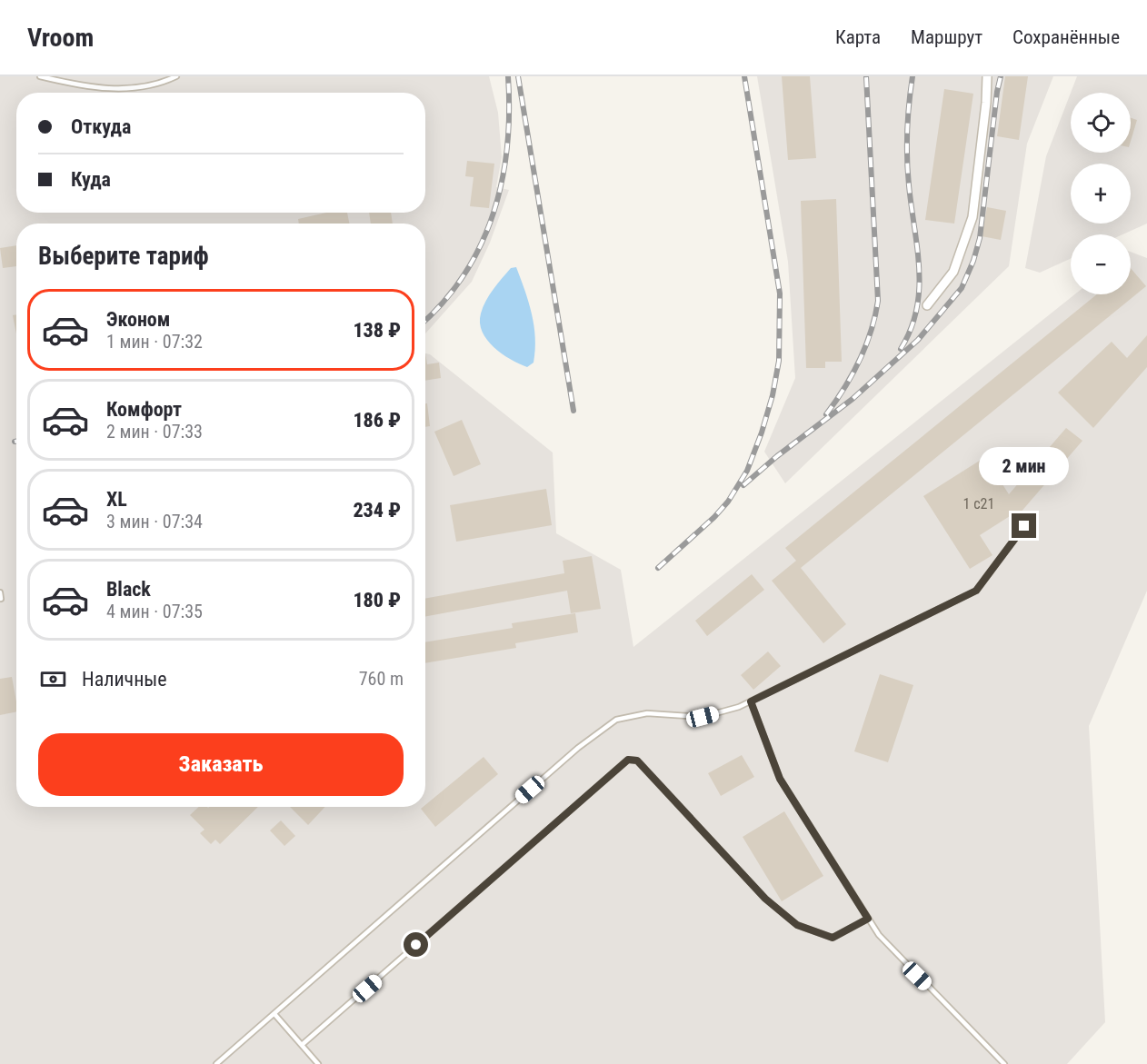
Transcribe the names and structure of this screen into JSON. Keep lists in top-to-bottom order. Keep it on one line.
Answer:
{"house_numbers":["1 с21"],"page":{"header":"Vroom","nav":["Карта","Маршрут","Сохранённые"],"map_buttons":["+","−"],"banner":["Откуда","Куда"],"heading":"Выберите тариф","list":[{"name":"Эконом","note":"1 мин · 07:32","value":"138 ₽"},{"name":"Комфорт","note":"2 мин · 07:33","value":"186 ₽"},{"name":"XL","note":"3 мин · 07:34","value":"234 ₽"},{"name":"Black","note":"4 мин · 07:35","value":"180 ₽"}],"bubble":"2 мин","pay":["Наличные","760 m"],"buttons":"Заказать"}}
